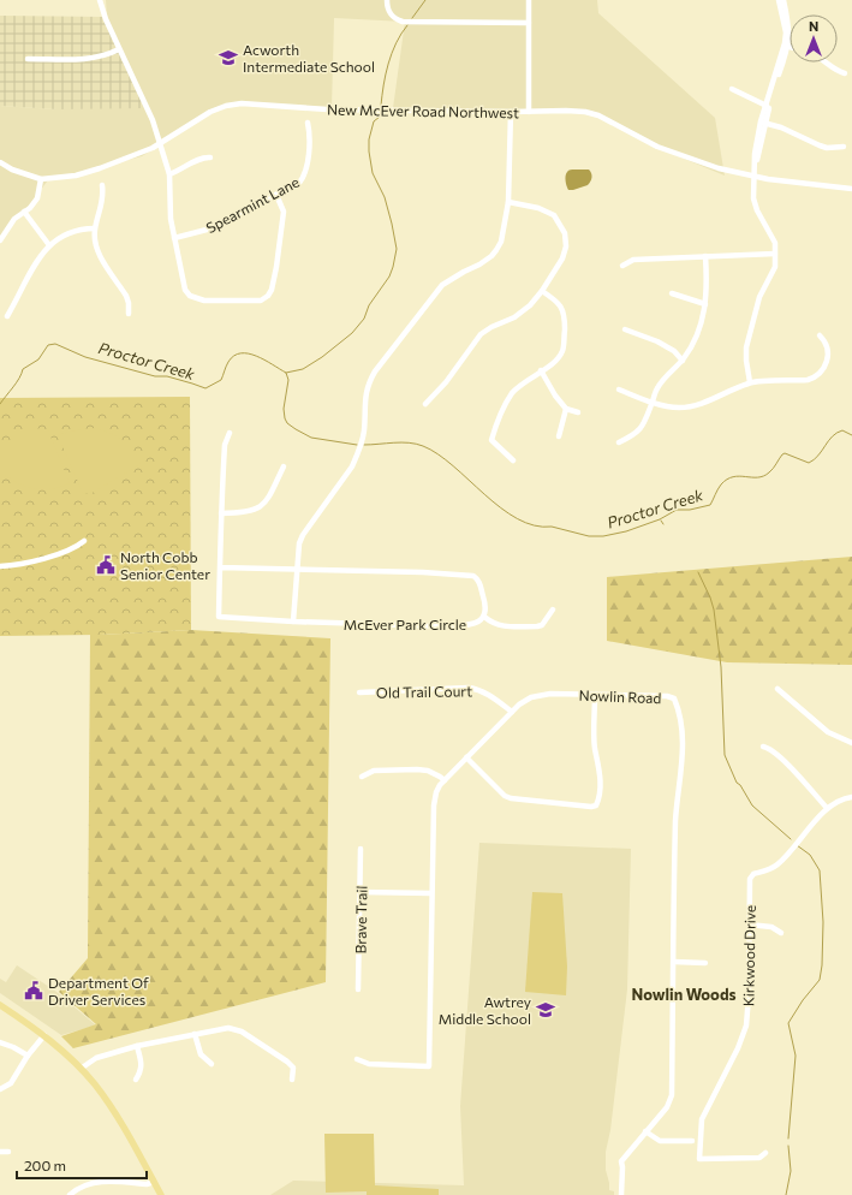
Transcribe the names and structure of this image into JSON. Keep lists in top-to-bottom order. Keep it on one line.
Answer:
{"streets":{"street":["New McEver Road Northwest","Spearmint Lane","McEver Park Circle","Old Trail Court","Nowlin Road","Brave Trail","Kirkwood Drive"]},"crossings":[["Old Trail Court","Nowlin Road"]],"districts":["Nowlin Woods"],"water":["Proctor Creek"],"places":{"school or university":["Acworth Intermediate School","Awtrey Middle School"],"public building":["North Cobb Senior Center","Department Of Driver Services"]},"scale_bar":"200 m","north":"top"}
